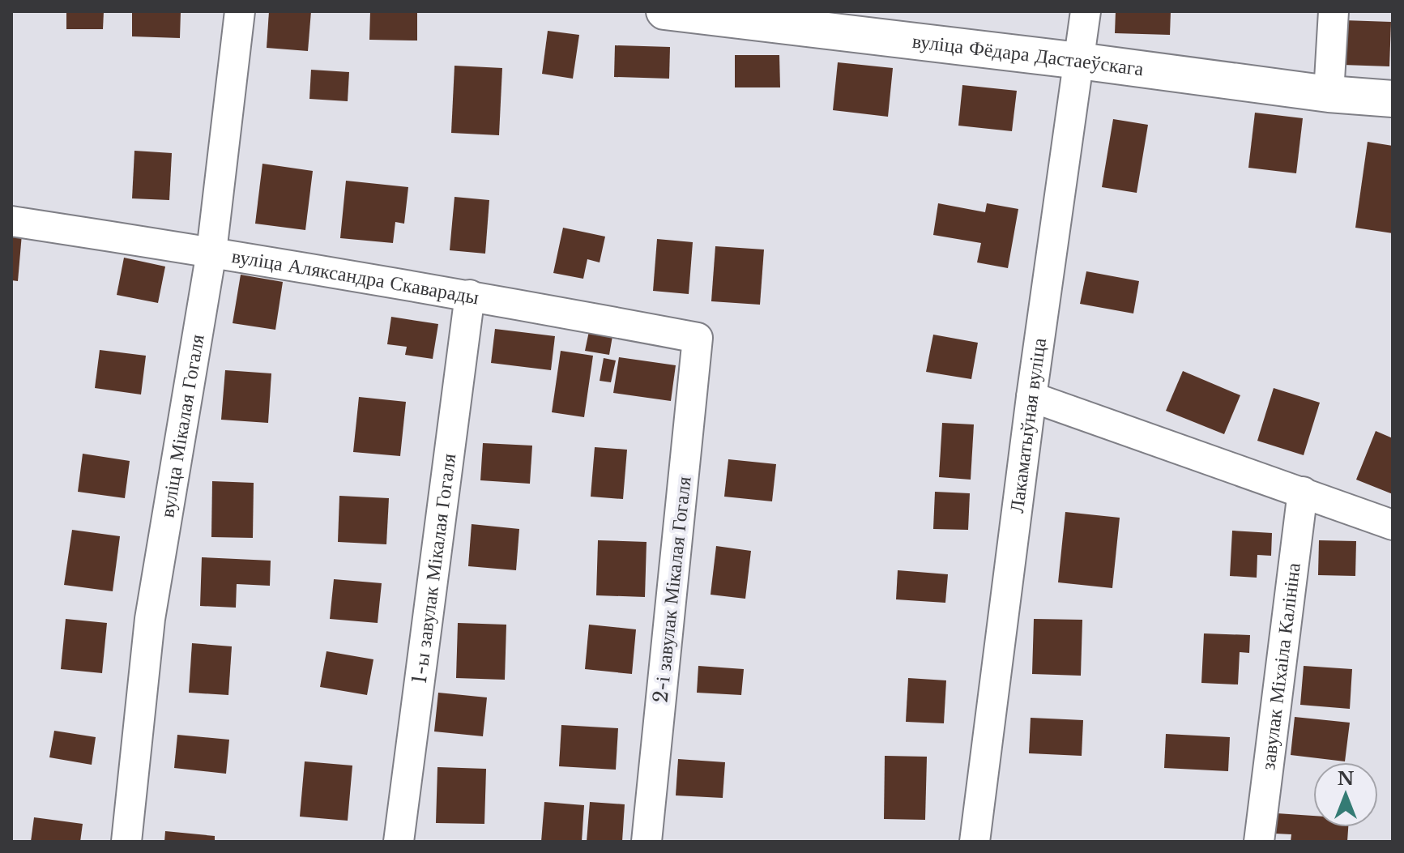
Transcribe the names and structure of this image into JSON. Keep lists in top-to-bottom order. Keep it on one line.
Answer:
{"streets":{"street":["вуліца Фёдара Дастаеўскага","вуліца Аляксандра Скаварады","вуліца Мікалая Гогаля","Лакаматыўная вуліца","1-ы завулак Мікалая Гогаля","2-і завулак Мікалая Гогаля","завулак Міхаіла Калініна"]},"crossings":[["вуліца Фёдара Дастаеўскага","Лакаматыўная вуліца"],["вуліца Аляксандра Скаварады","вуліца Мікалая Гогаля"],["вуліца Аляксандра Скаварады","1-ы завулак Мікалая Гогаля"],["вуліца Аляксандра Скаварады","2-і завулак Мікалая Гогаля"]],"north":"top"}
